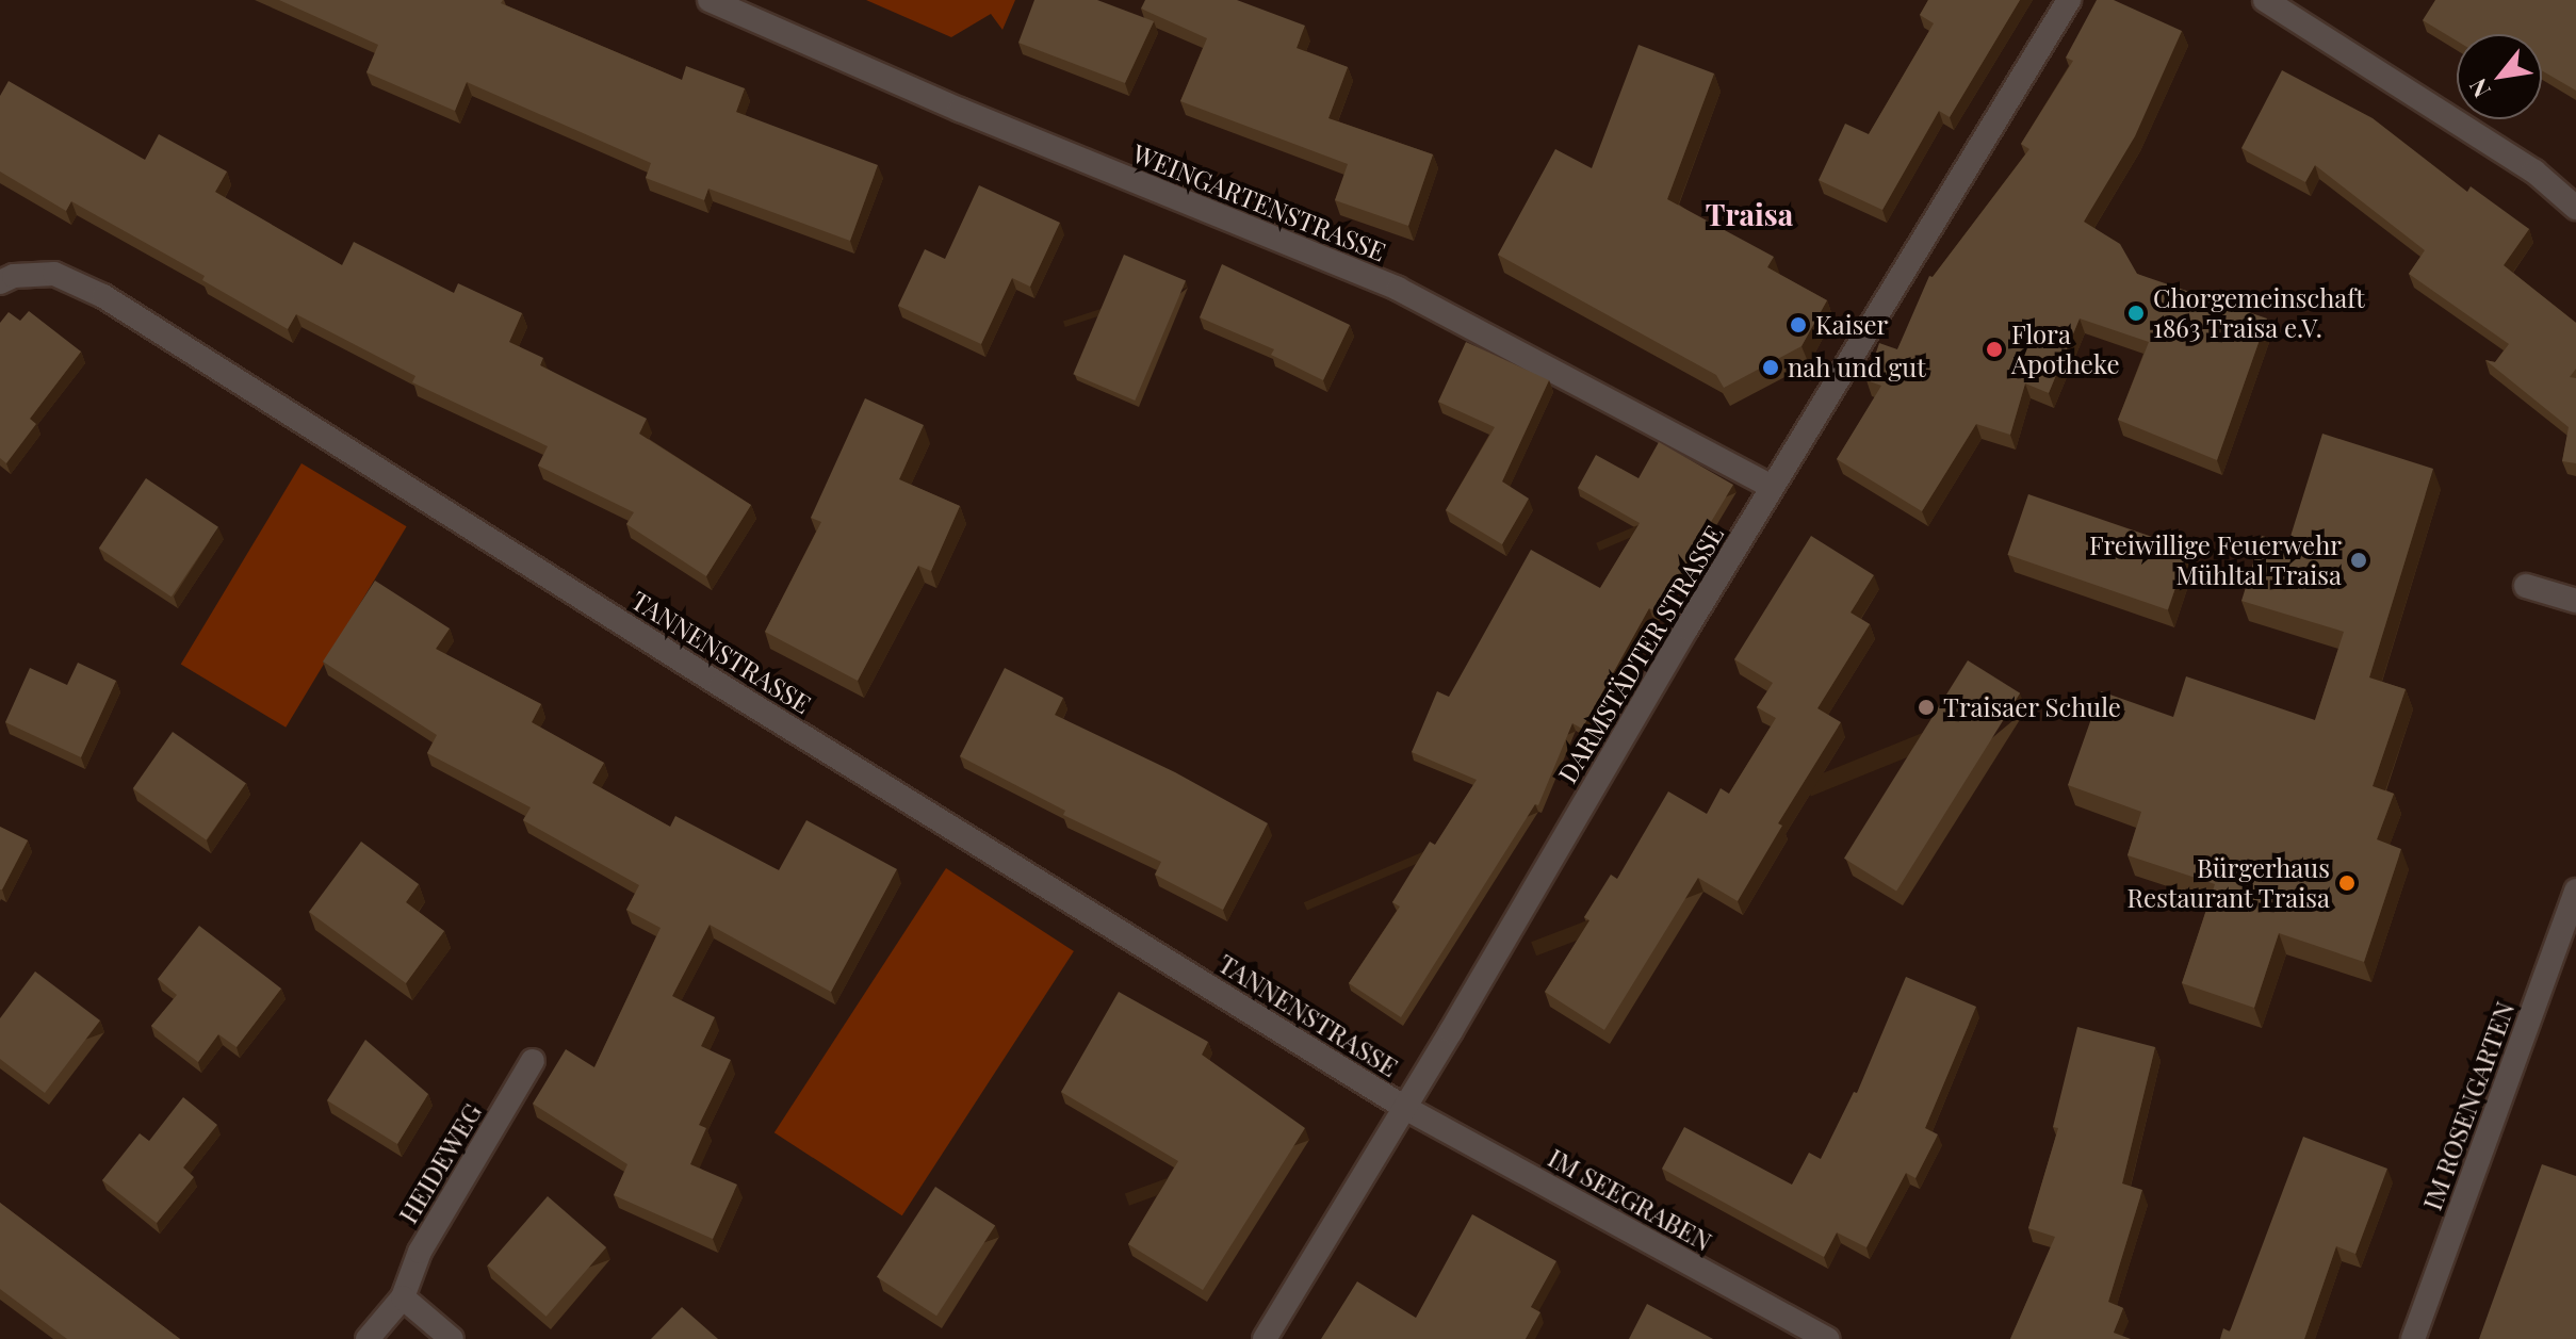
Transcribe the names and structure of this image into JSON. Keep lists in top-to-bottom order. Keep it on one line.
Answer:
{"streets":{"street":["WEINGARTENSTRASSE","TANNENSTRASSE","DARMSTÄDTER STRASSE","IM ROSENGARTEN","HEIDEWEG","IM SEEGRABEN"]},"crossings":[["WEINGARTENSTRASSE","DARMSTÄDTER STRASSE"],["TANNENSTRASSE","DARMSTÄDTER STRASSE"],["TANNENSTRASSE","IM SEEGRABEN"],["DARMSTÄDTER STRASSE","IM SEEGRABEN"]],"districts":["Traisa"],"places":["Chorgemeinschaft 1863 Traisa e.V.","Kaiser","Flora Apotheke","nah und gut","Freiwillige Feuerwehr Mühltal Traisa","Traisaer Schule","Bürgerhaus Restaurant Traisa"],"north":"bottom left"}
